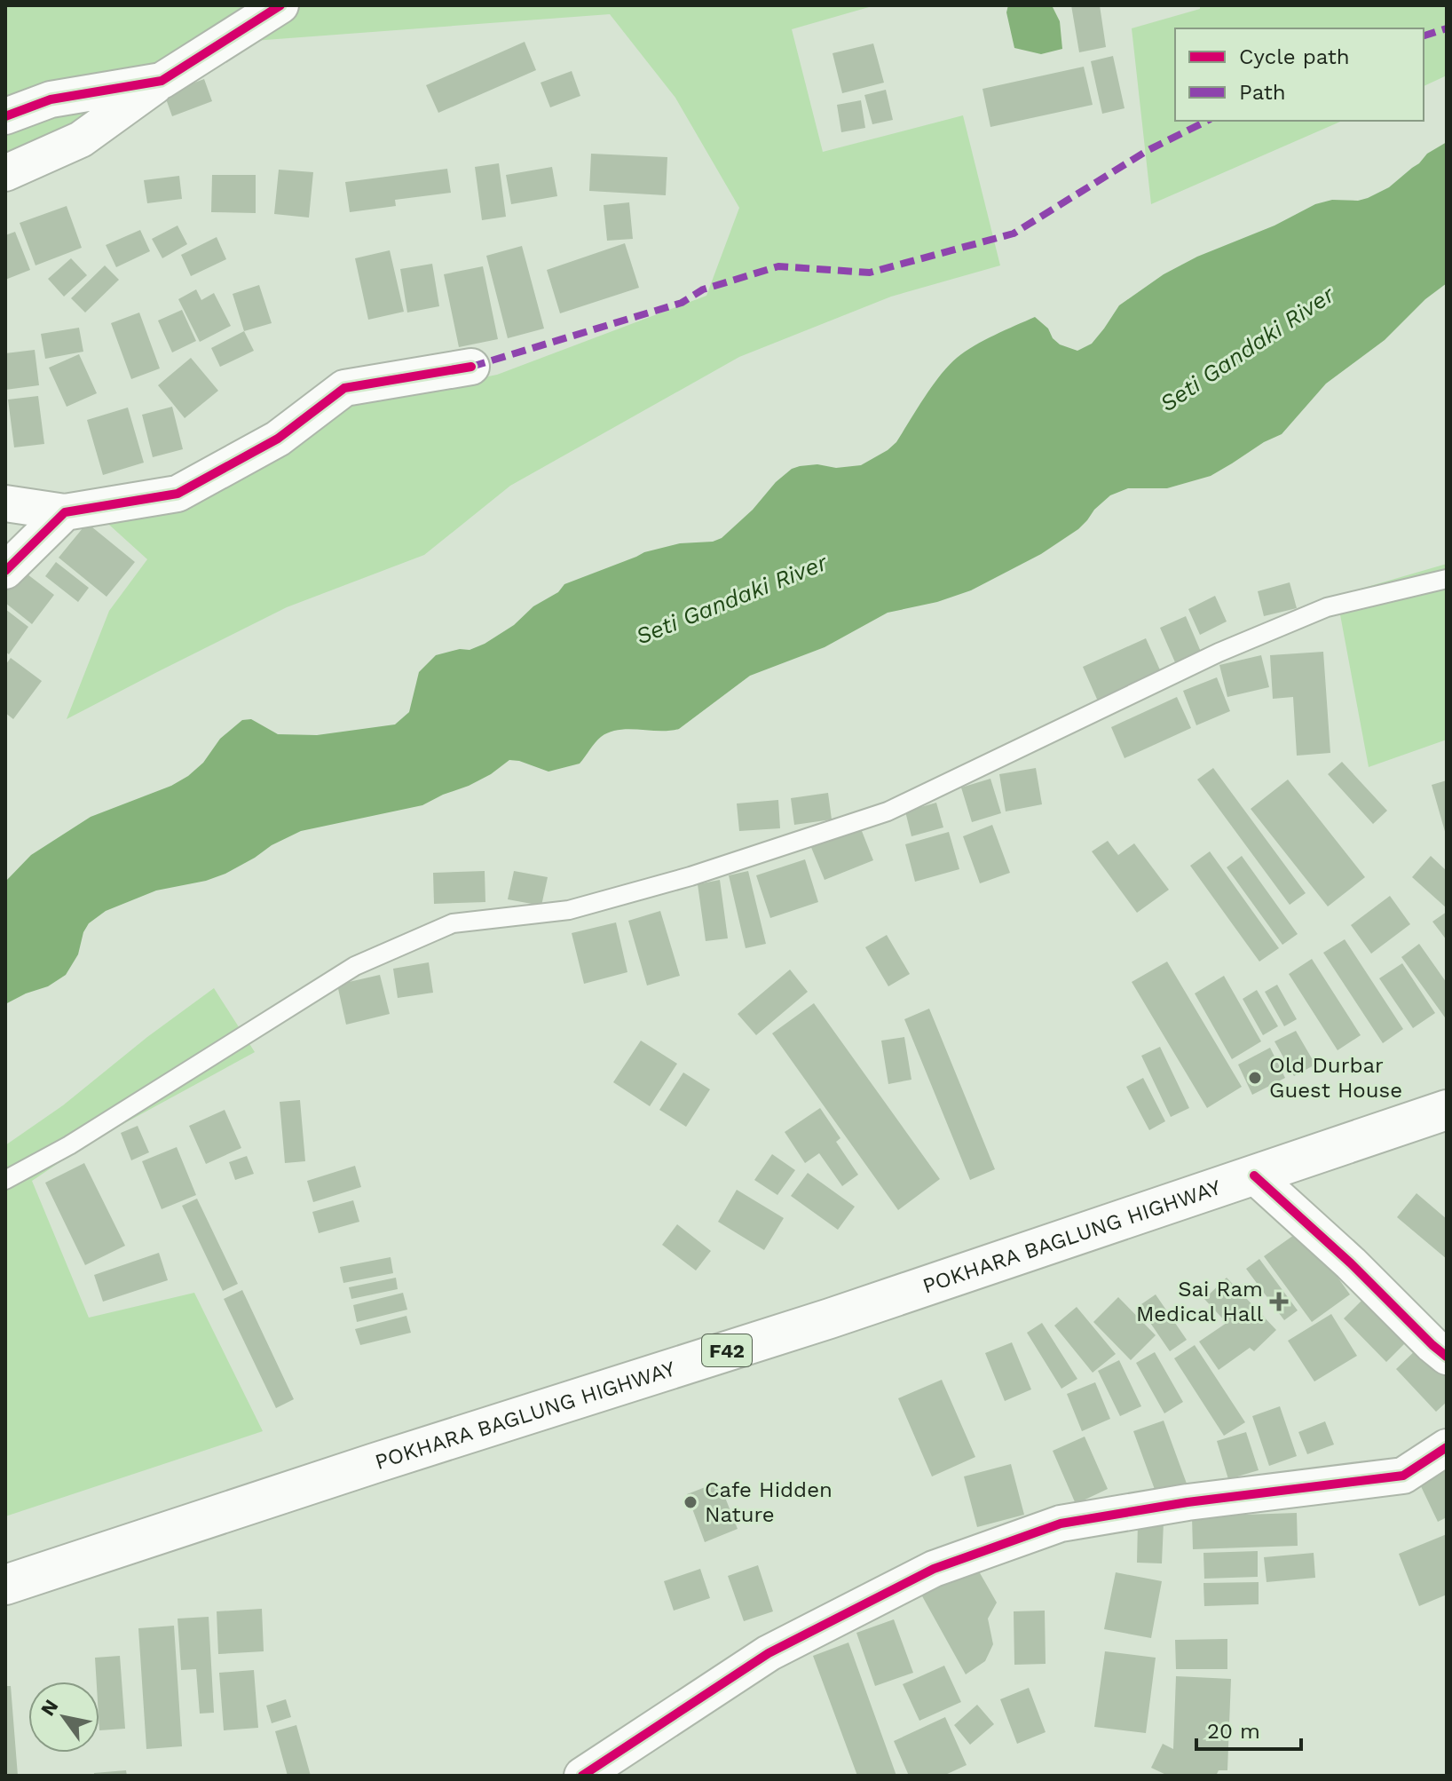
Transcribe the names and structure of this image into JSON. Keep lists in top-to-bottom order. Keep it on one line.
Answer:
{"streets":{"highway":["POKHARA BAGLUNG HIGHWAY","F42"]},"water":["Seti Gandaki River"],"places":{"other":["Old Durbar Guest House","Cafe Hidden Nature"],"health":["Sai Ram Medical Hall"]},"legend":["Cycle path","Path"],"scale_bar":"20 m","north":"top left"}
